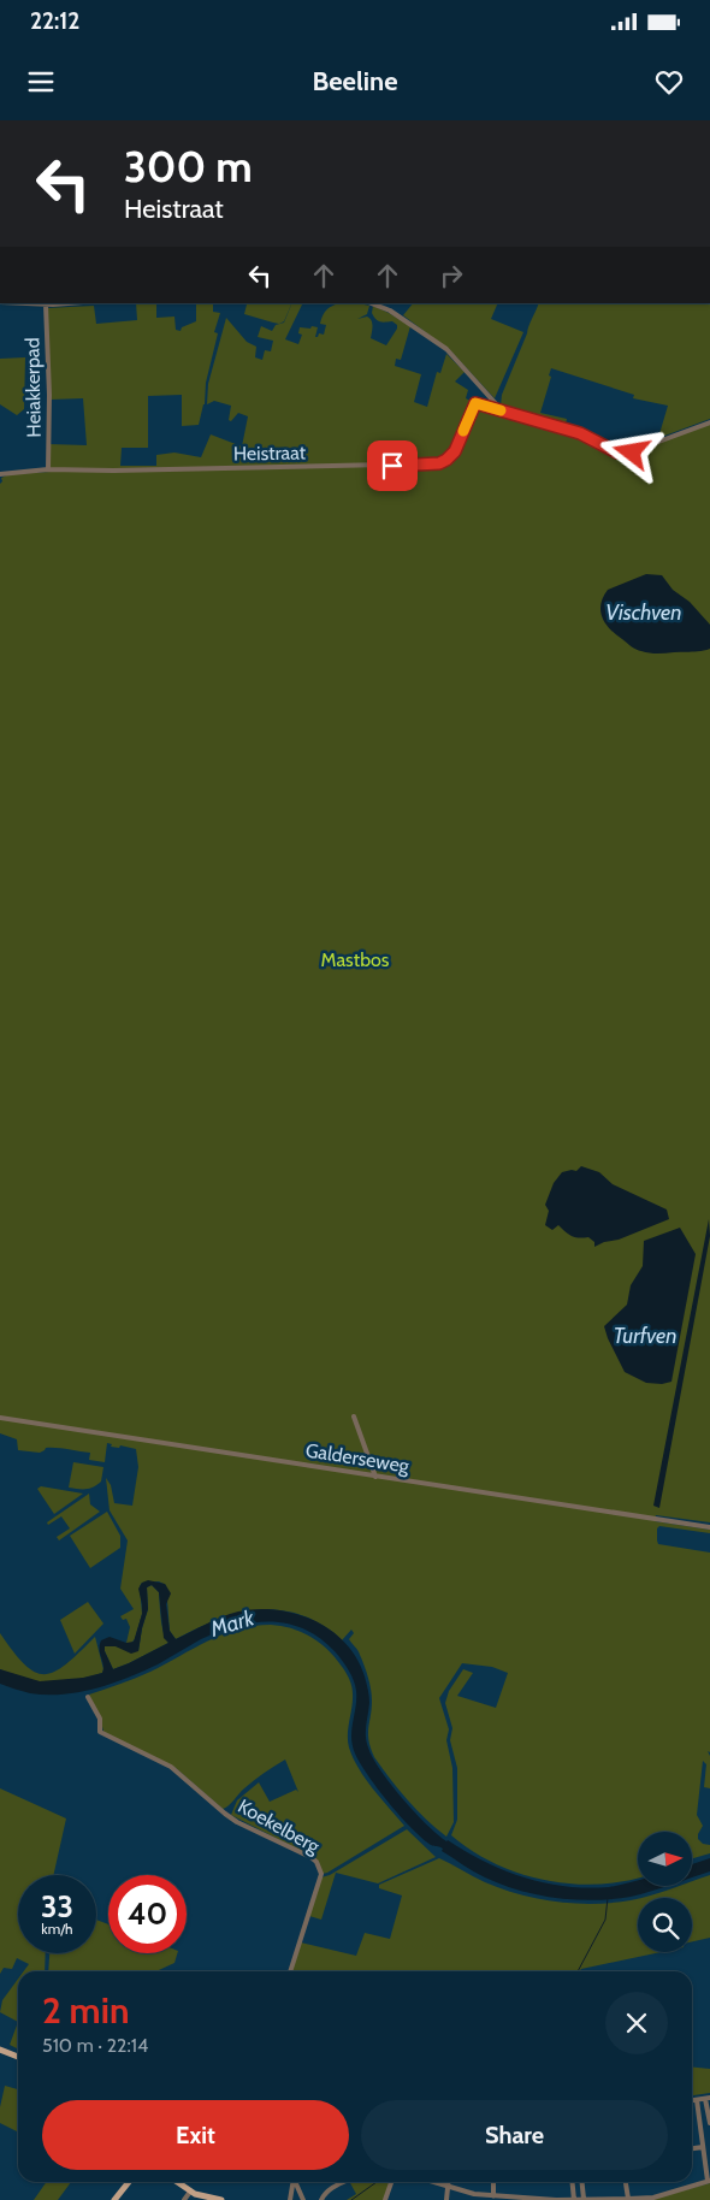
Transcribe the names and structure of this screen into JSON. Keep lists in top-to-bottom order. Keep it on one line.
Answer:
{"streets":{"street":["Heiakkerpad","Heistraat","Galderseweg","Koekelberg"]},"crossings":[["Heiakkerpad","Heistraat"]],"water":["Vischven","Turfven","Mark"],"parks":["Mastbos"],"north":"right","page":{"status":"22:12","header":"Beeline","turn":["300 m","Heistraat"],"speed":"33 km/h","limit":"40","heading":["2 min","510 m · 22:14"],"buttons":["Exit","Share"]}}
